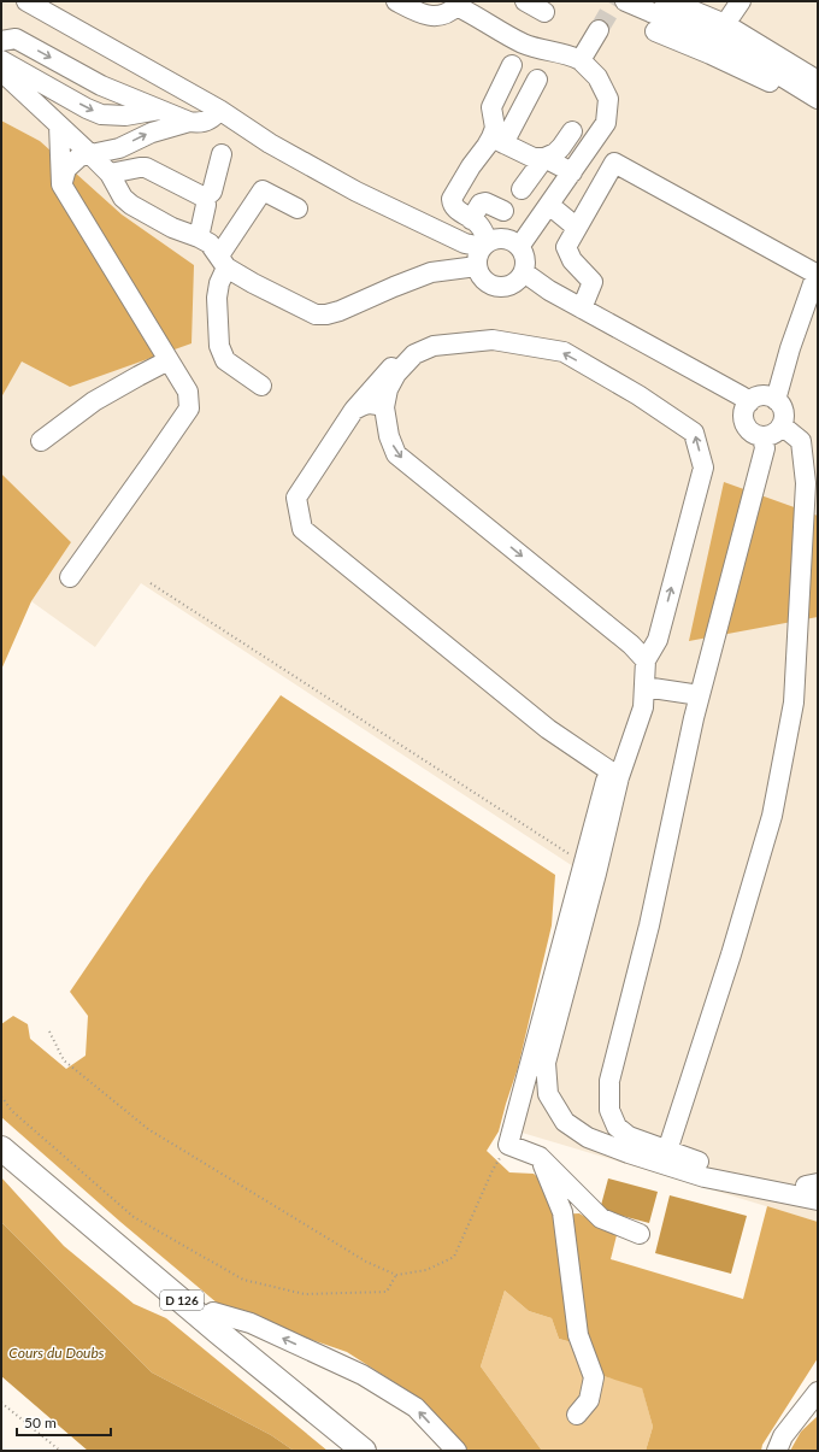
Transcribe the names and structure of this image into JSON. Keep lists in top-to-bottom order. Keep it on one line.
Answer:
{"streets":{"main road":["D 126"]},"water":["Cours du Doubs"],"scale_bar":"50 m"}
